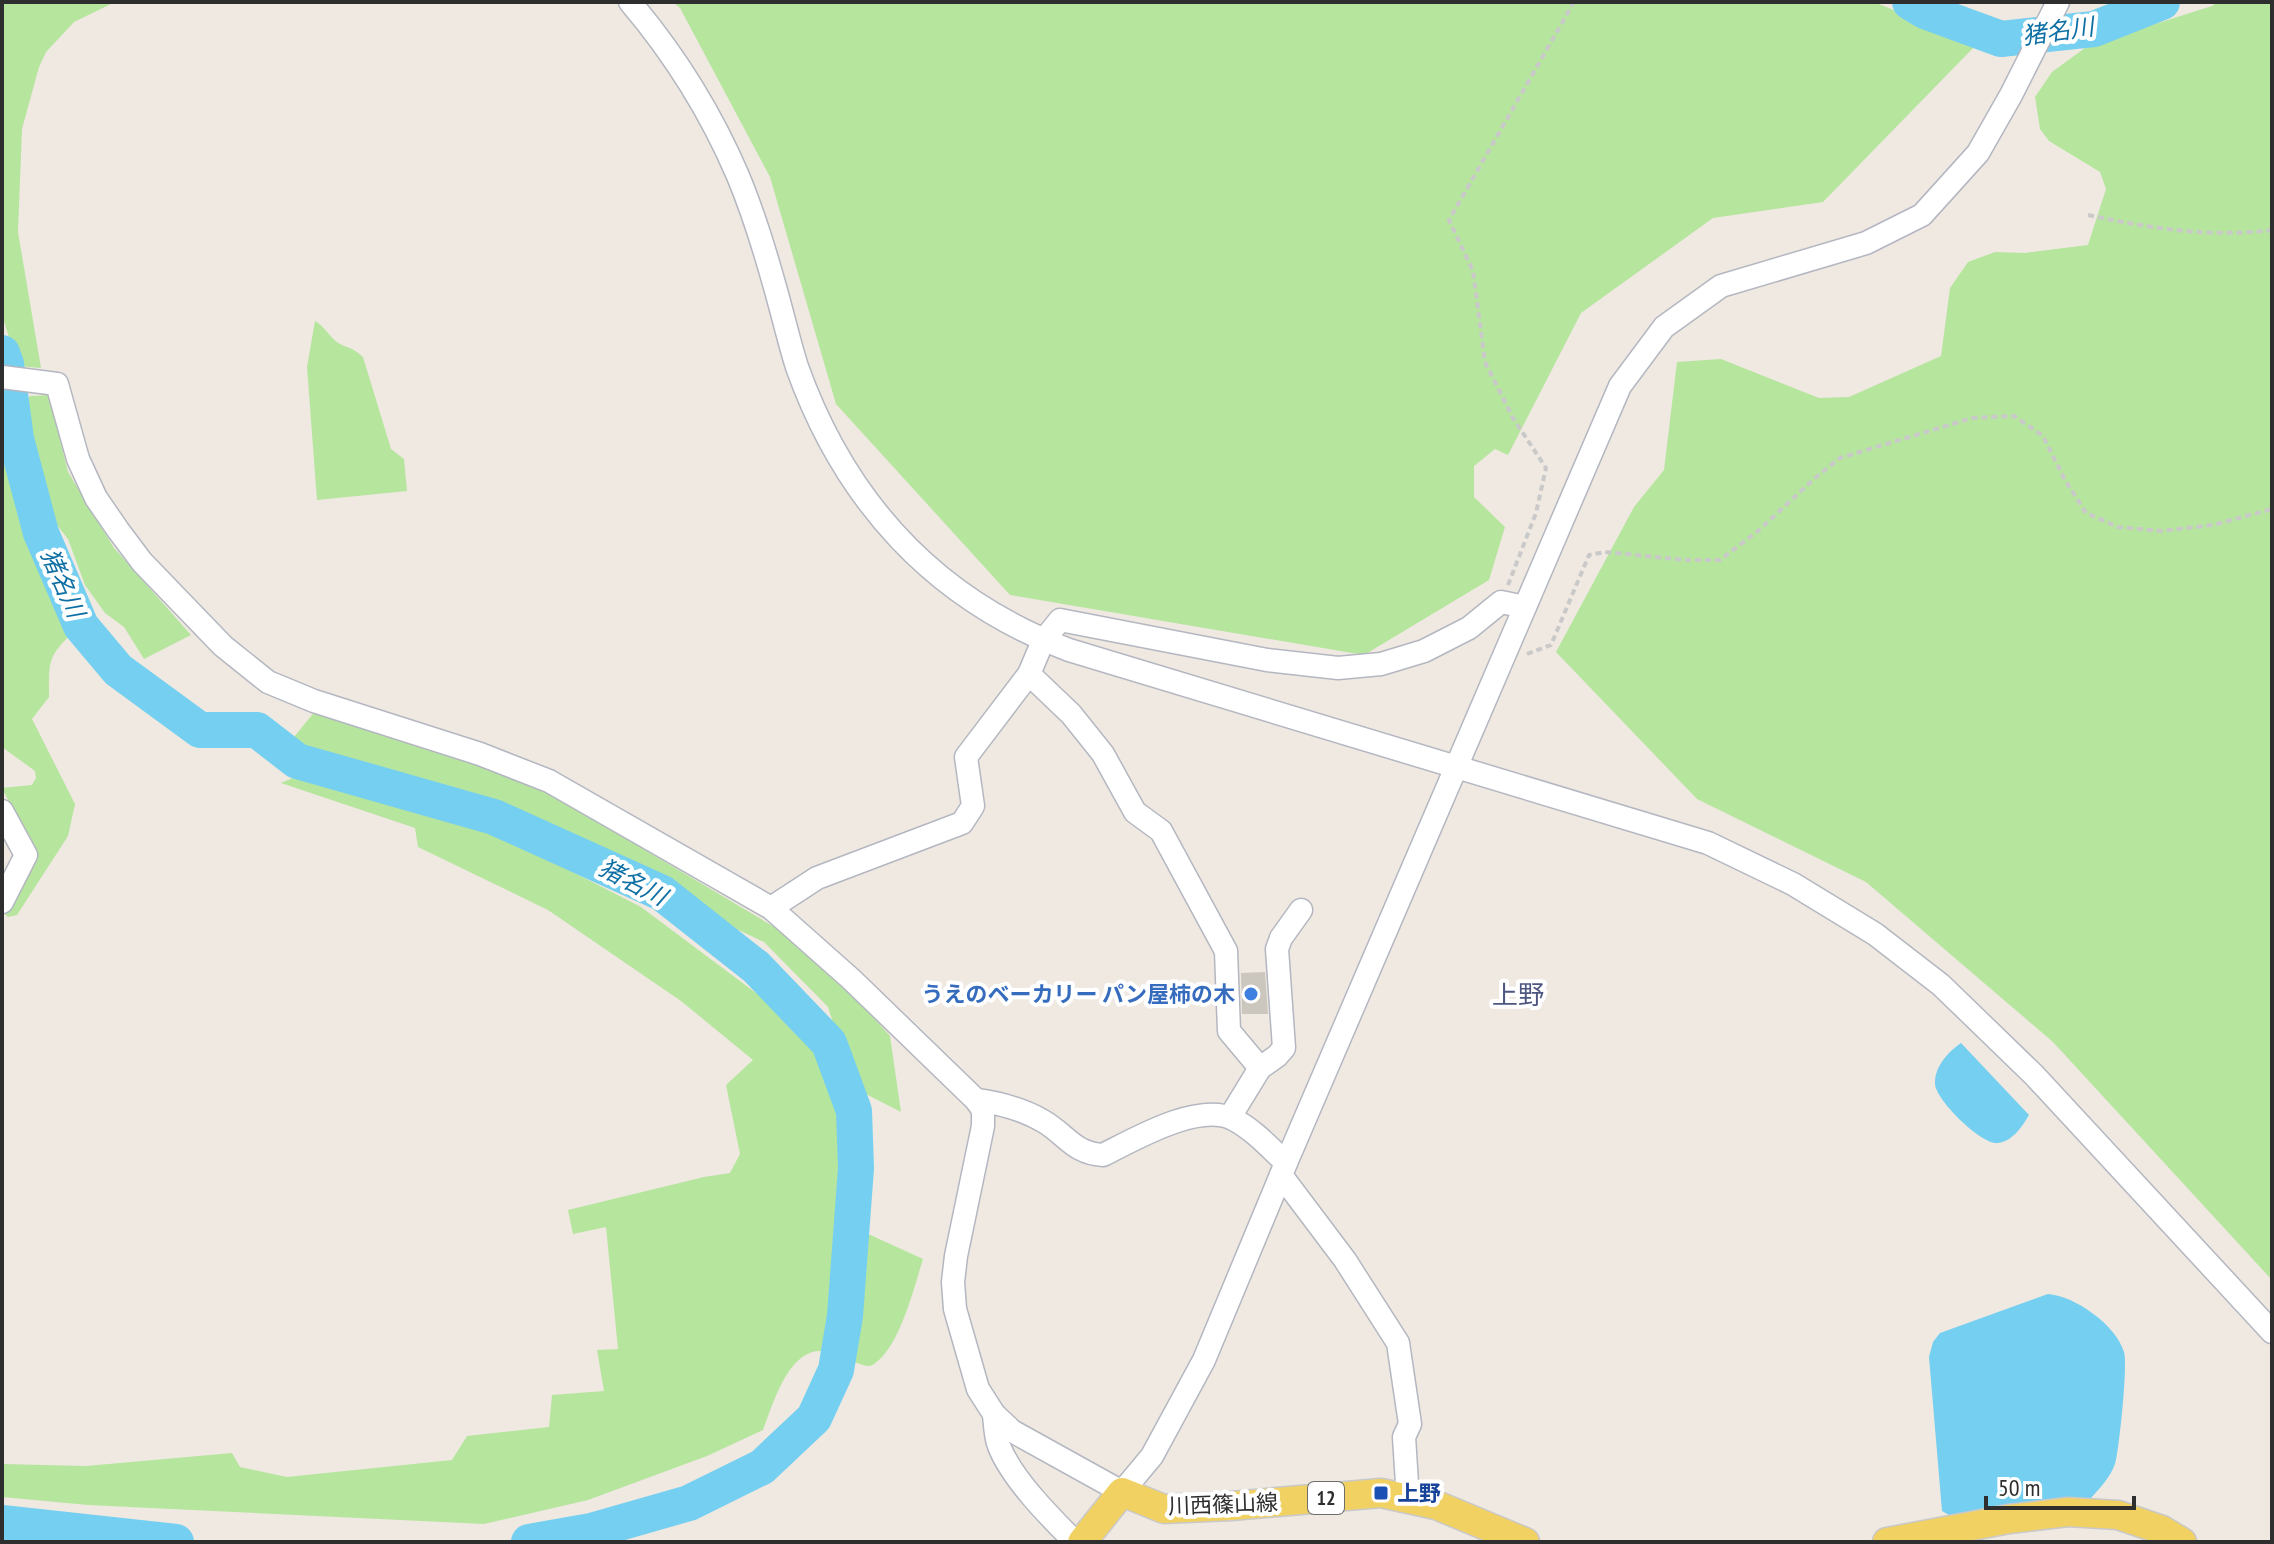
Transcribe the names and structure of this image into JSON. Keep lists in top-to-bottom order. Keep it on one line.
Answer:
{"streets":{"main road":["12","川西篠山線"]},"districts":["上野"],"water":["猪名川"],"places":{"other":["うえのベーカリー パン屋柿の木"],"transit":["上野"]},"scale_bar":"50 m"}
